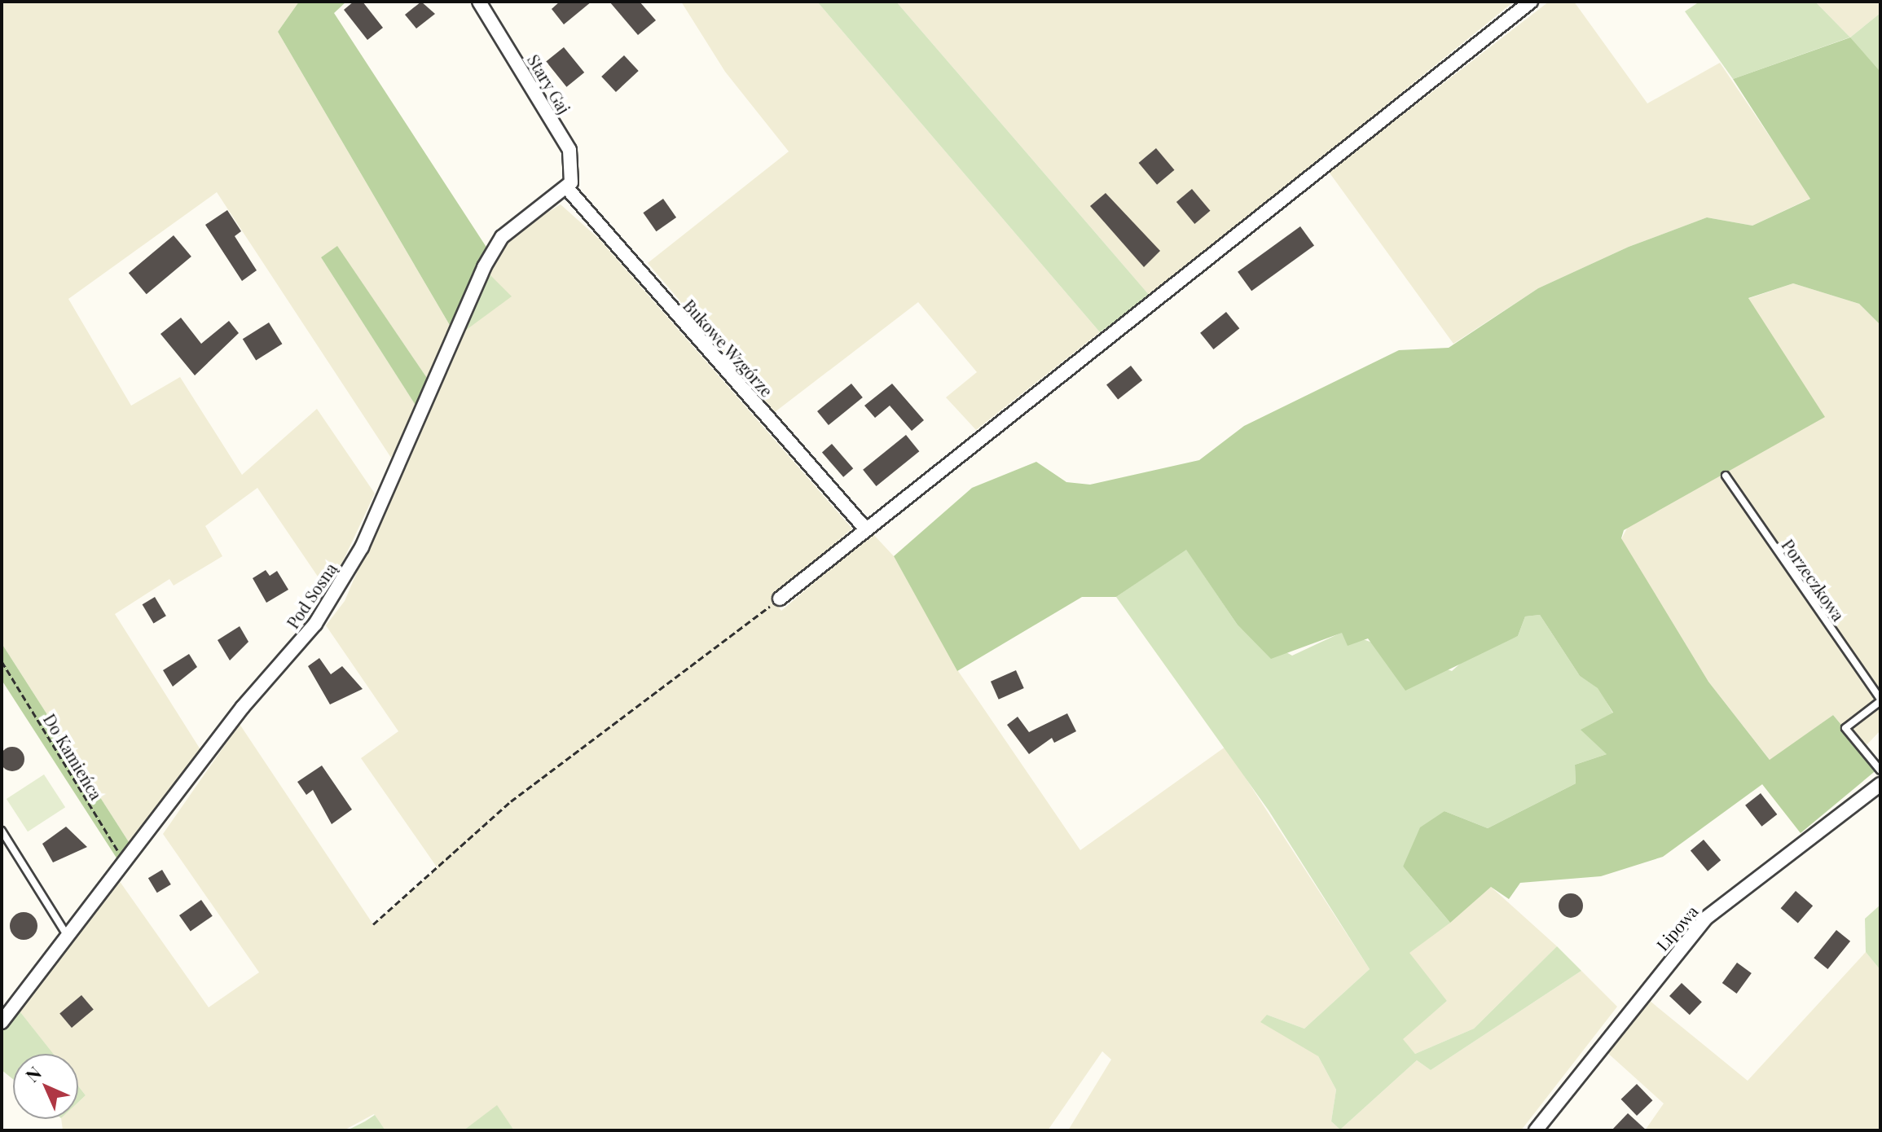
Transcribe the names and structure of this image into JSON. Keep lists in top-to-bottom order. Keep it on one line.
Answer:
{"streets":{"street":["Stary Gaj","Bukowe Wzgórze","Pod Sosną","Lipowa"],"lane":["Porzeczkowa"],"path":["Do Kamieńca"]},"crossings":[["Stary Gaj","Bukowe Wzgórze"],["Stary Gaj","Pod Sosną"],["Bukowe Wzgórze","Pod Sosną"],["Pod Sosną","Do Kamieńca"]],"north":"top left"}
